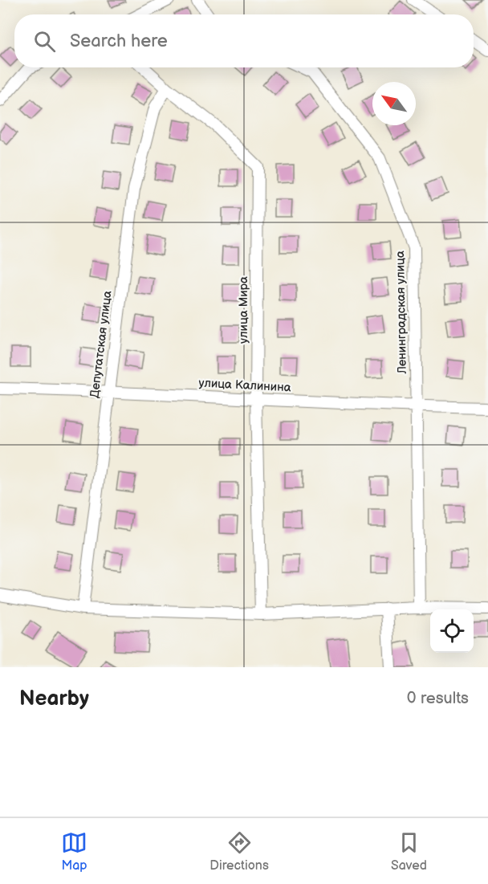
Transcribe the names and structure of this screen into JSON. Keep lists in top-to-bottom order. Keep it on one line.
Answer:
{"streets":{"street":["улица Мира","Ленинградская улица","Депутатская улица","улица Калинина"]},"crossings":[["улица Мира","Депутатская улица"],["улица Мира","улица Калинина"],["Ленинградская улица","улица Калинина"],["Депутатская улица","улица Калинина"]],"north":"top left","page":{"search":"Search here","heading":["Nearby","0 results"],"nav":["Map","Directions","Saved"]}}
